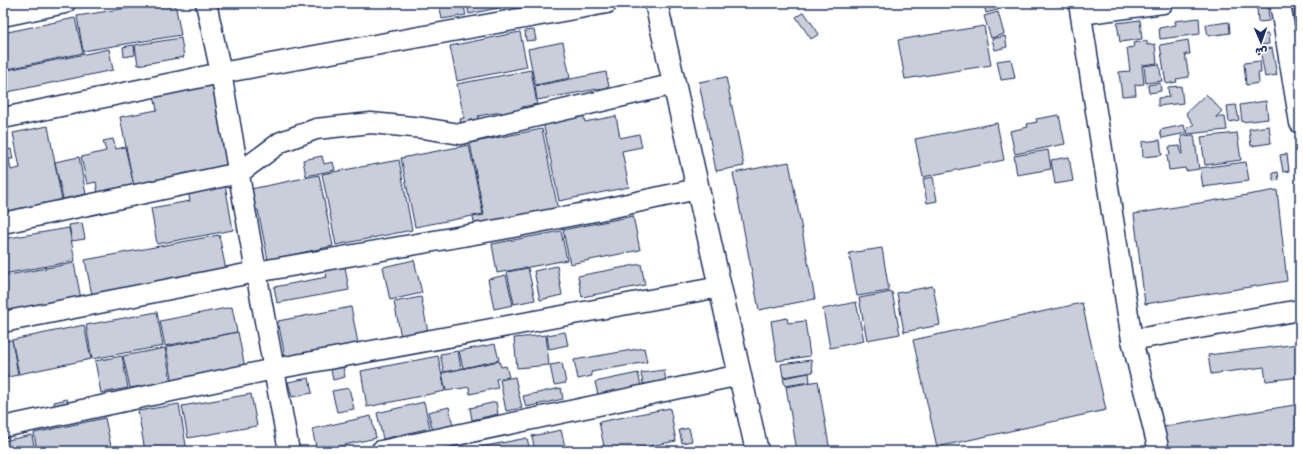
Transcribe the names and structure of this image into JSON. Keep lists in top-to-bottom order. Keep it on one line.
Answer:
{"north":"bottom"}
